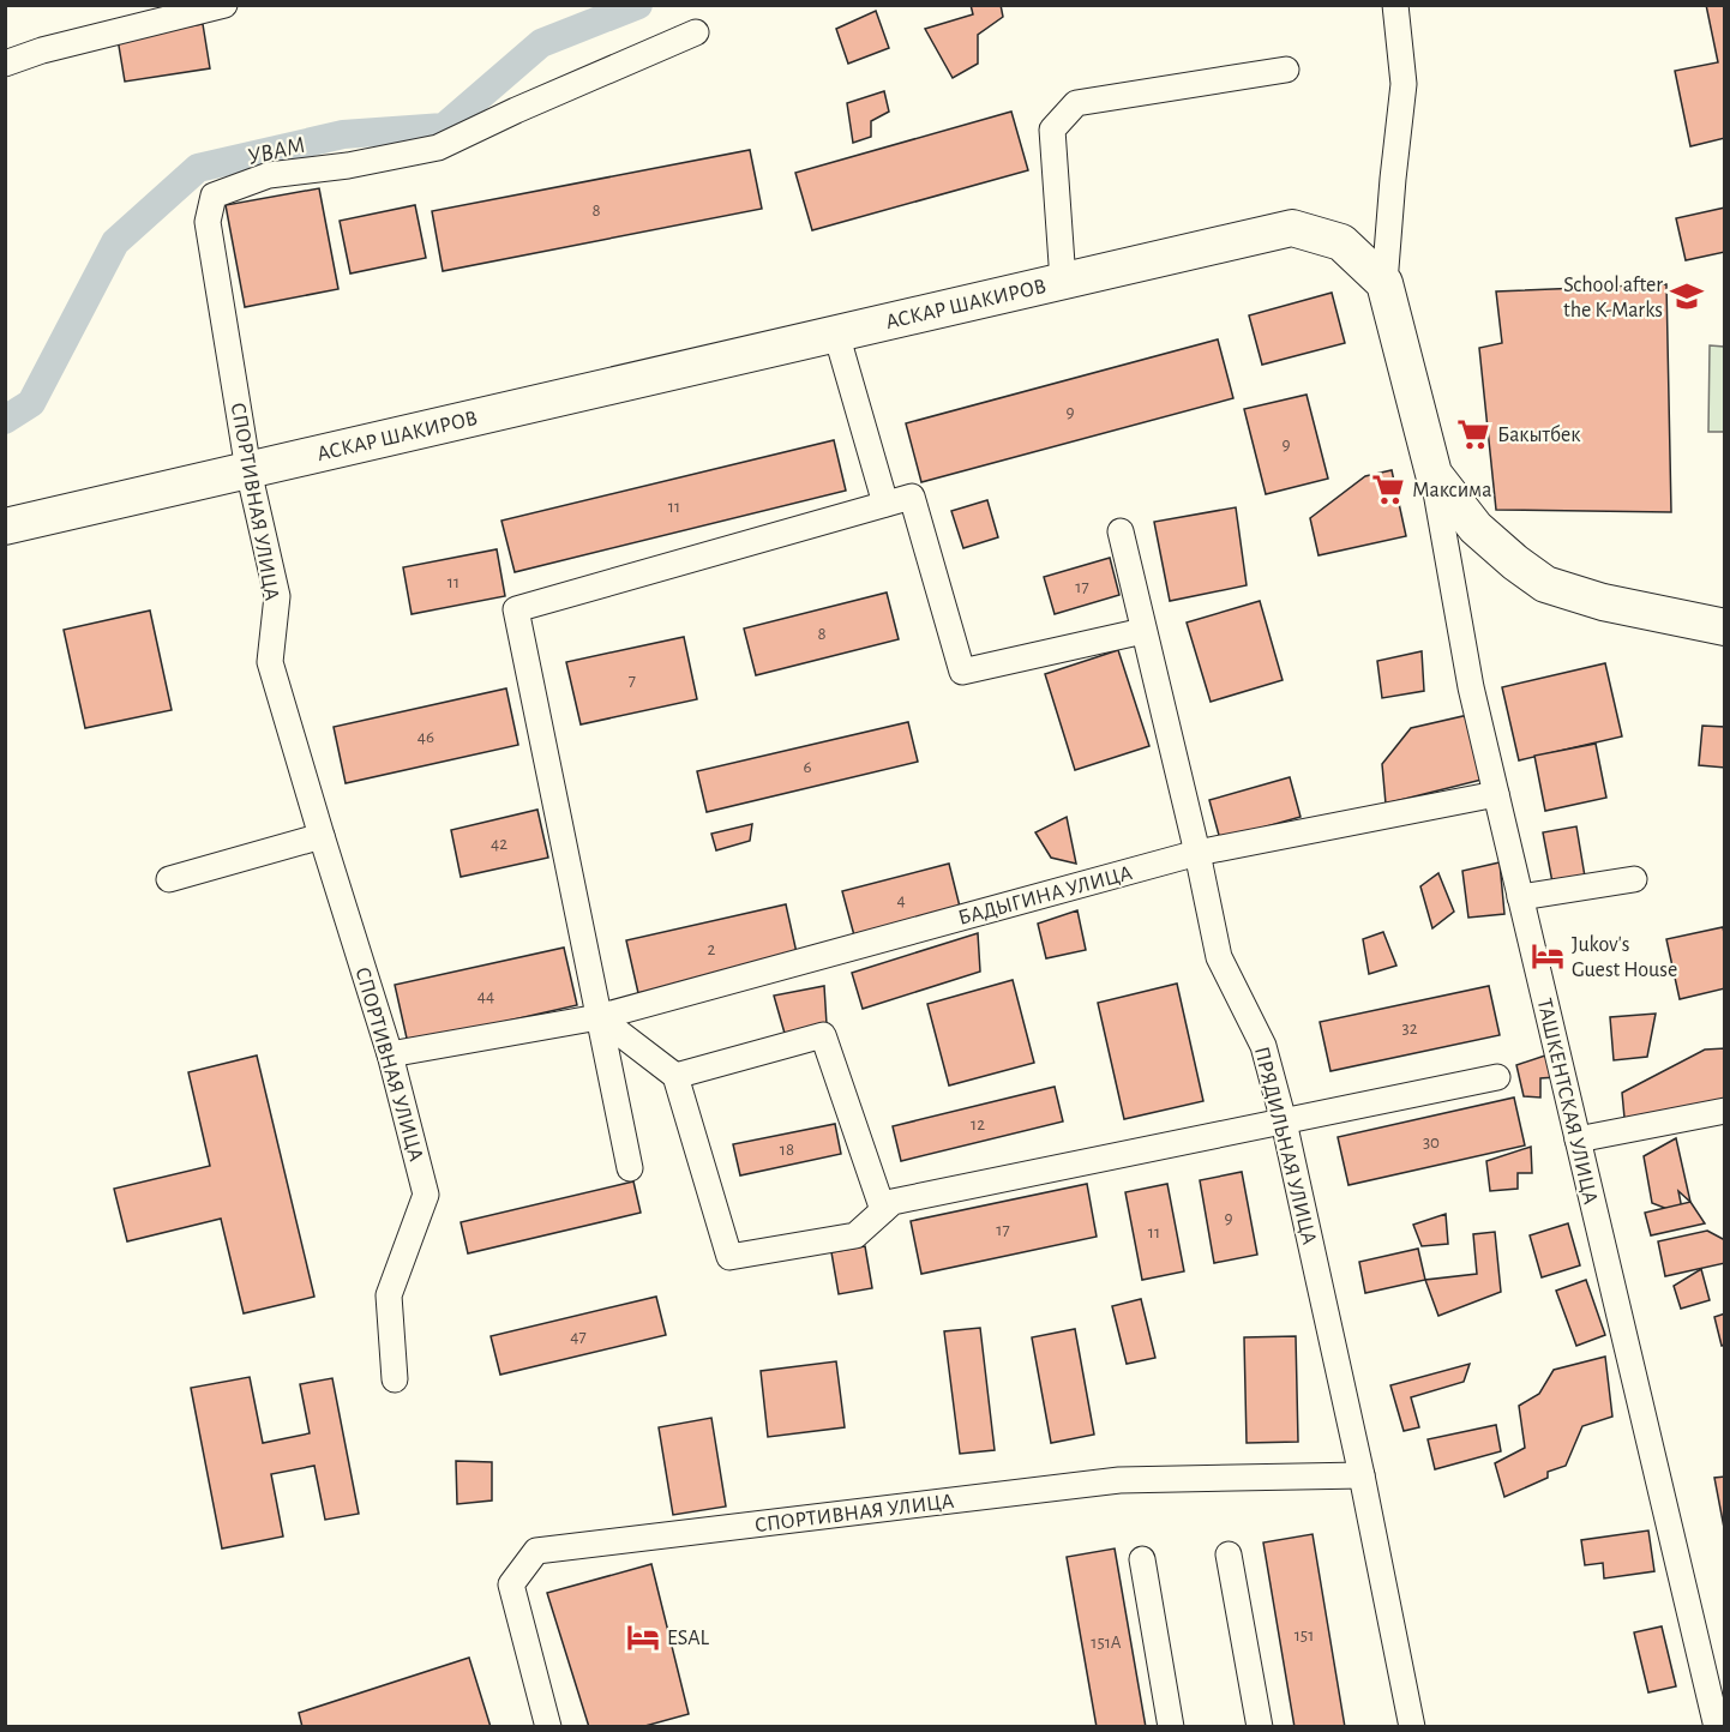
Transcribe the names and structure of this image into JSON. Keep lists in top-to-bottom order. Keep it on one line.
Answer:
{"streets":{"main road":["АСКАР ШАКИРОВ"],"street":["СПОРТИВНАЯ УЛИЦА","БАДЫГИНА УЛИЦА","ТАШКЕНТСКАЯ УЛИЦА","ПРЯДИЛЬНАЯ УЛИЦА"]},"crossings":[["АСКАР ШАКИРОВ","СПОРТИВНАЯ УЛИЦА"],["СПОРТИВНАЯ УЛИЦА","БАДЫГИНА УЛИЦА"],["СПОРТИВНАЯ УЛИЦА","ПРЯДИЛЬНАЯ УЛИЦА"],["БАДЫГИНА УЛИЦА","ТАШКЕНТСКАЯ УЛИЦА"],["БАДЫГИНА УЛИЦА","ПРЯДИЛЬНАЯ УЛИЦА"]],"water":["УВАМ"],"places":{"school or university":["School after the K-Marks"],"supermarket":["Бакытбек","Максима"],"hotel":["Jukov's Guest House","ESAL"]},"house_numbers":["8","9","9","11","11","17","8","7","46","6","42","4","2","44","32","12","30","18","9","17","11","47","151","151А"]}
